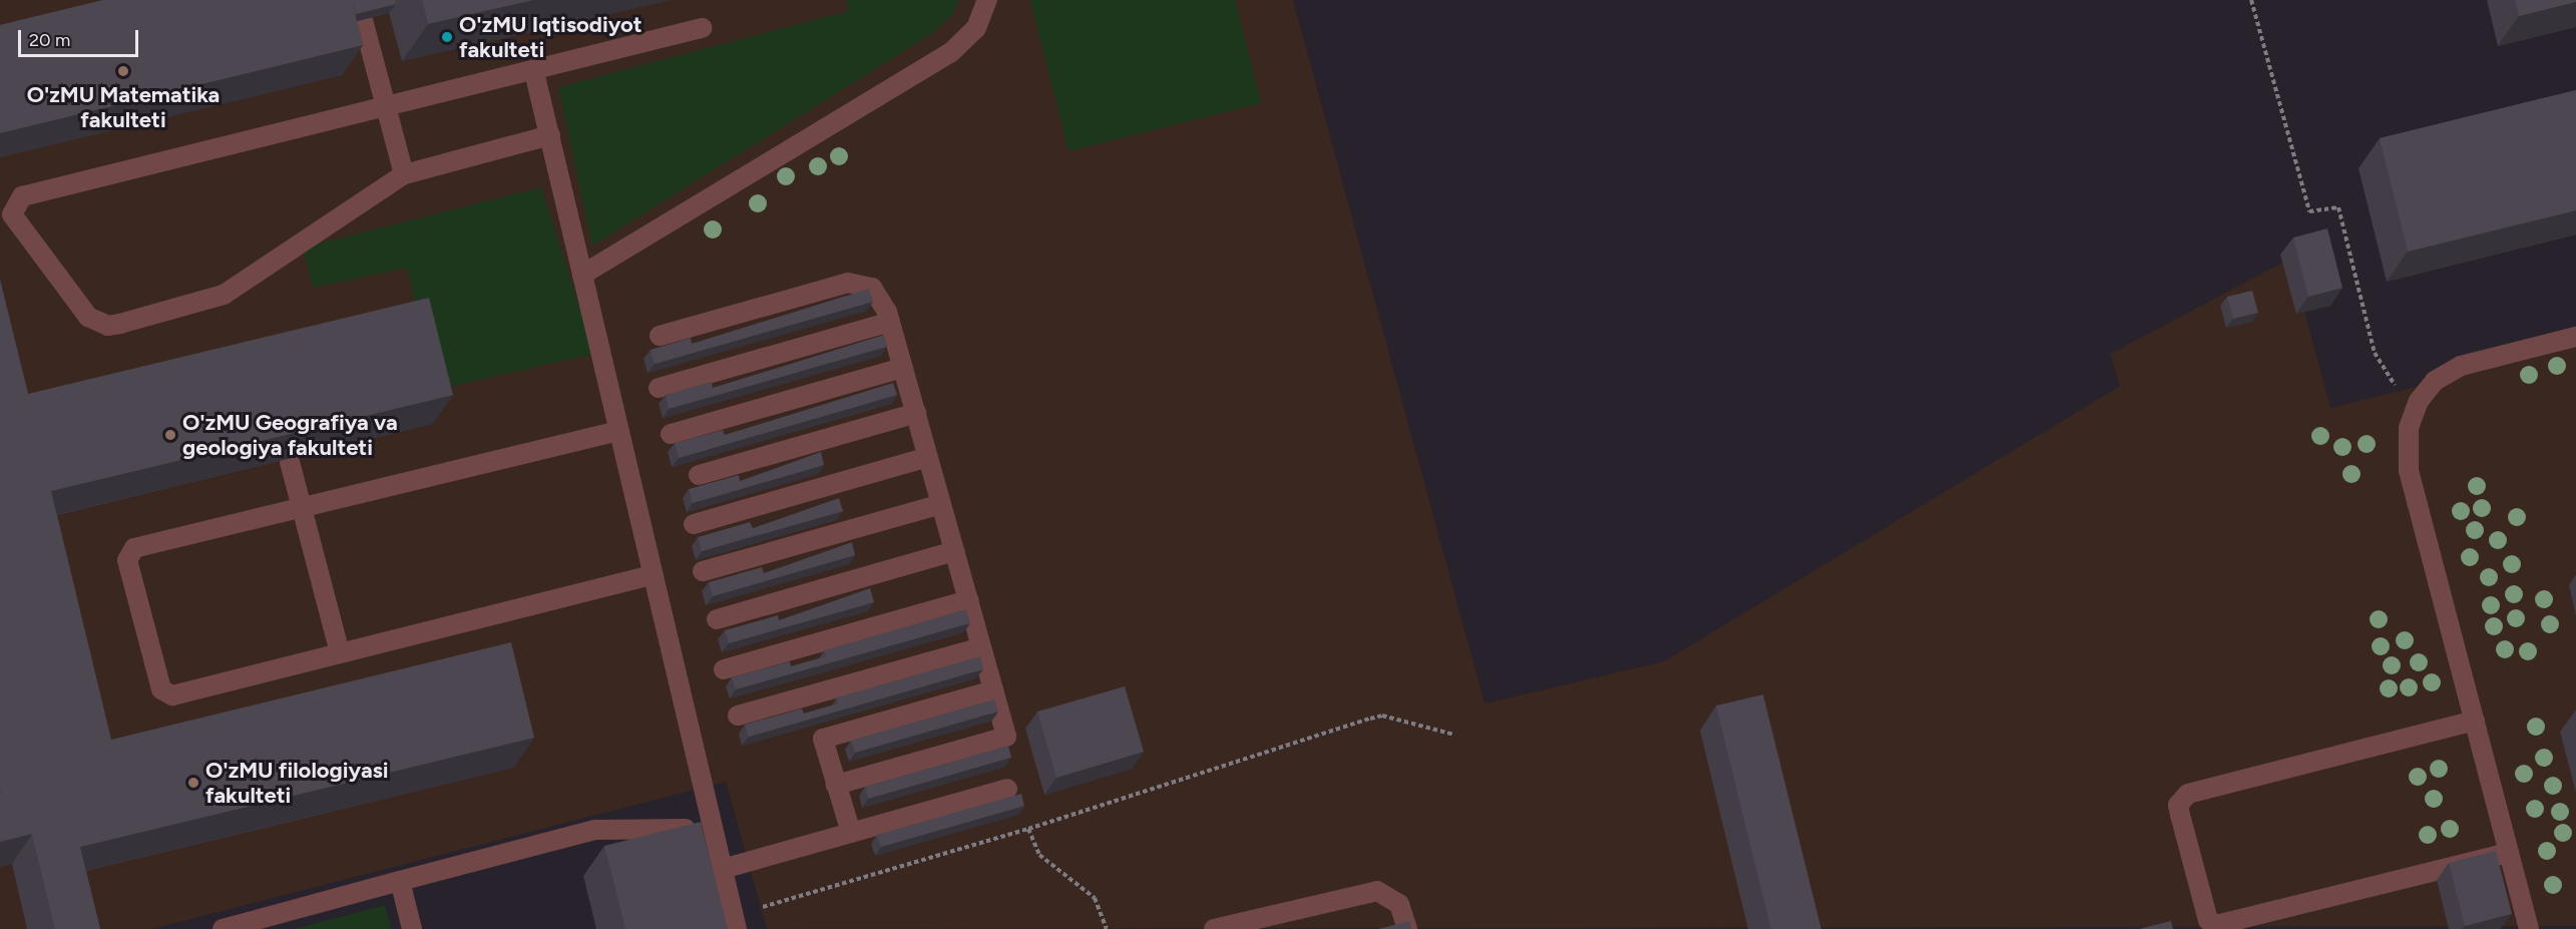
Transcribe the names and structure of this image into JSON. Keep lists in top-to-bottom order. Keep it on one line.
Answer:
{"places":["O'zMU Iqtisodiyot fakulteti","O'zMU Matematika fakulteti","O'zMU Geografiya va geologiya fakulteti","O'zMU filologiyasi fakulteti"],"scale_bar":"20 m"}
